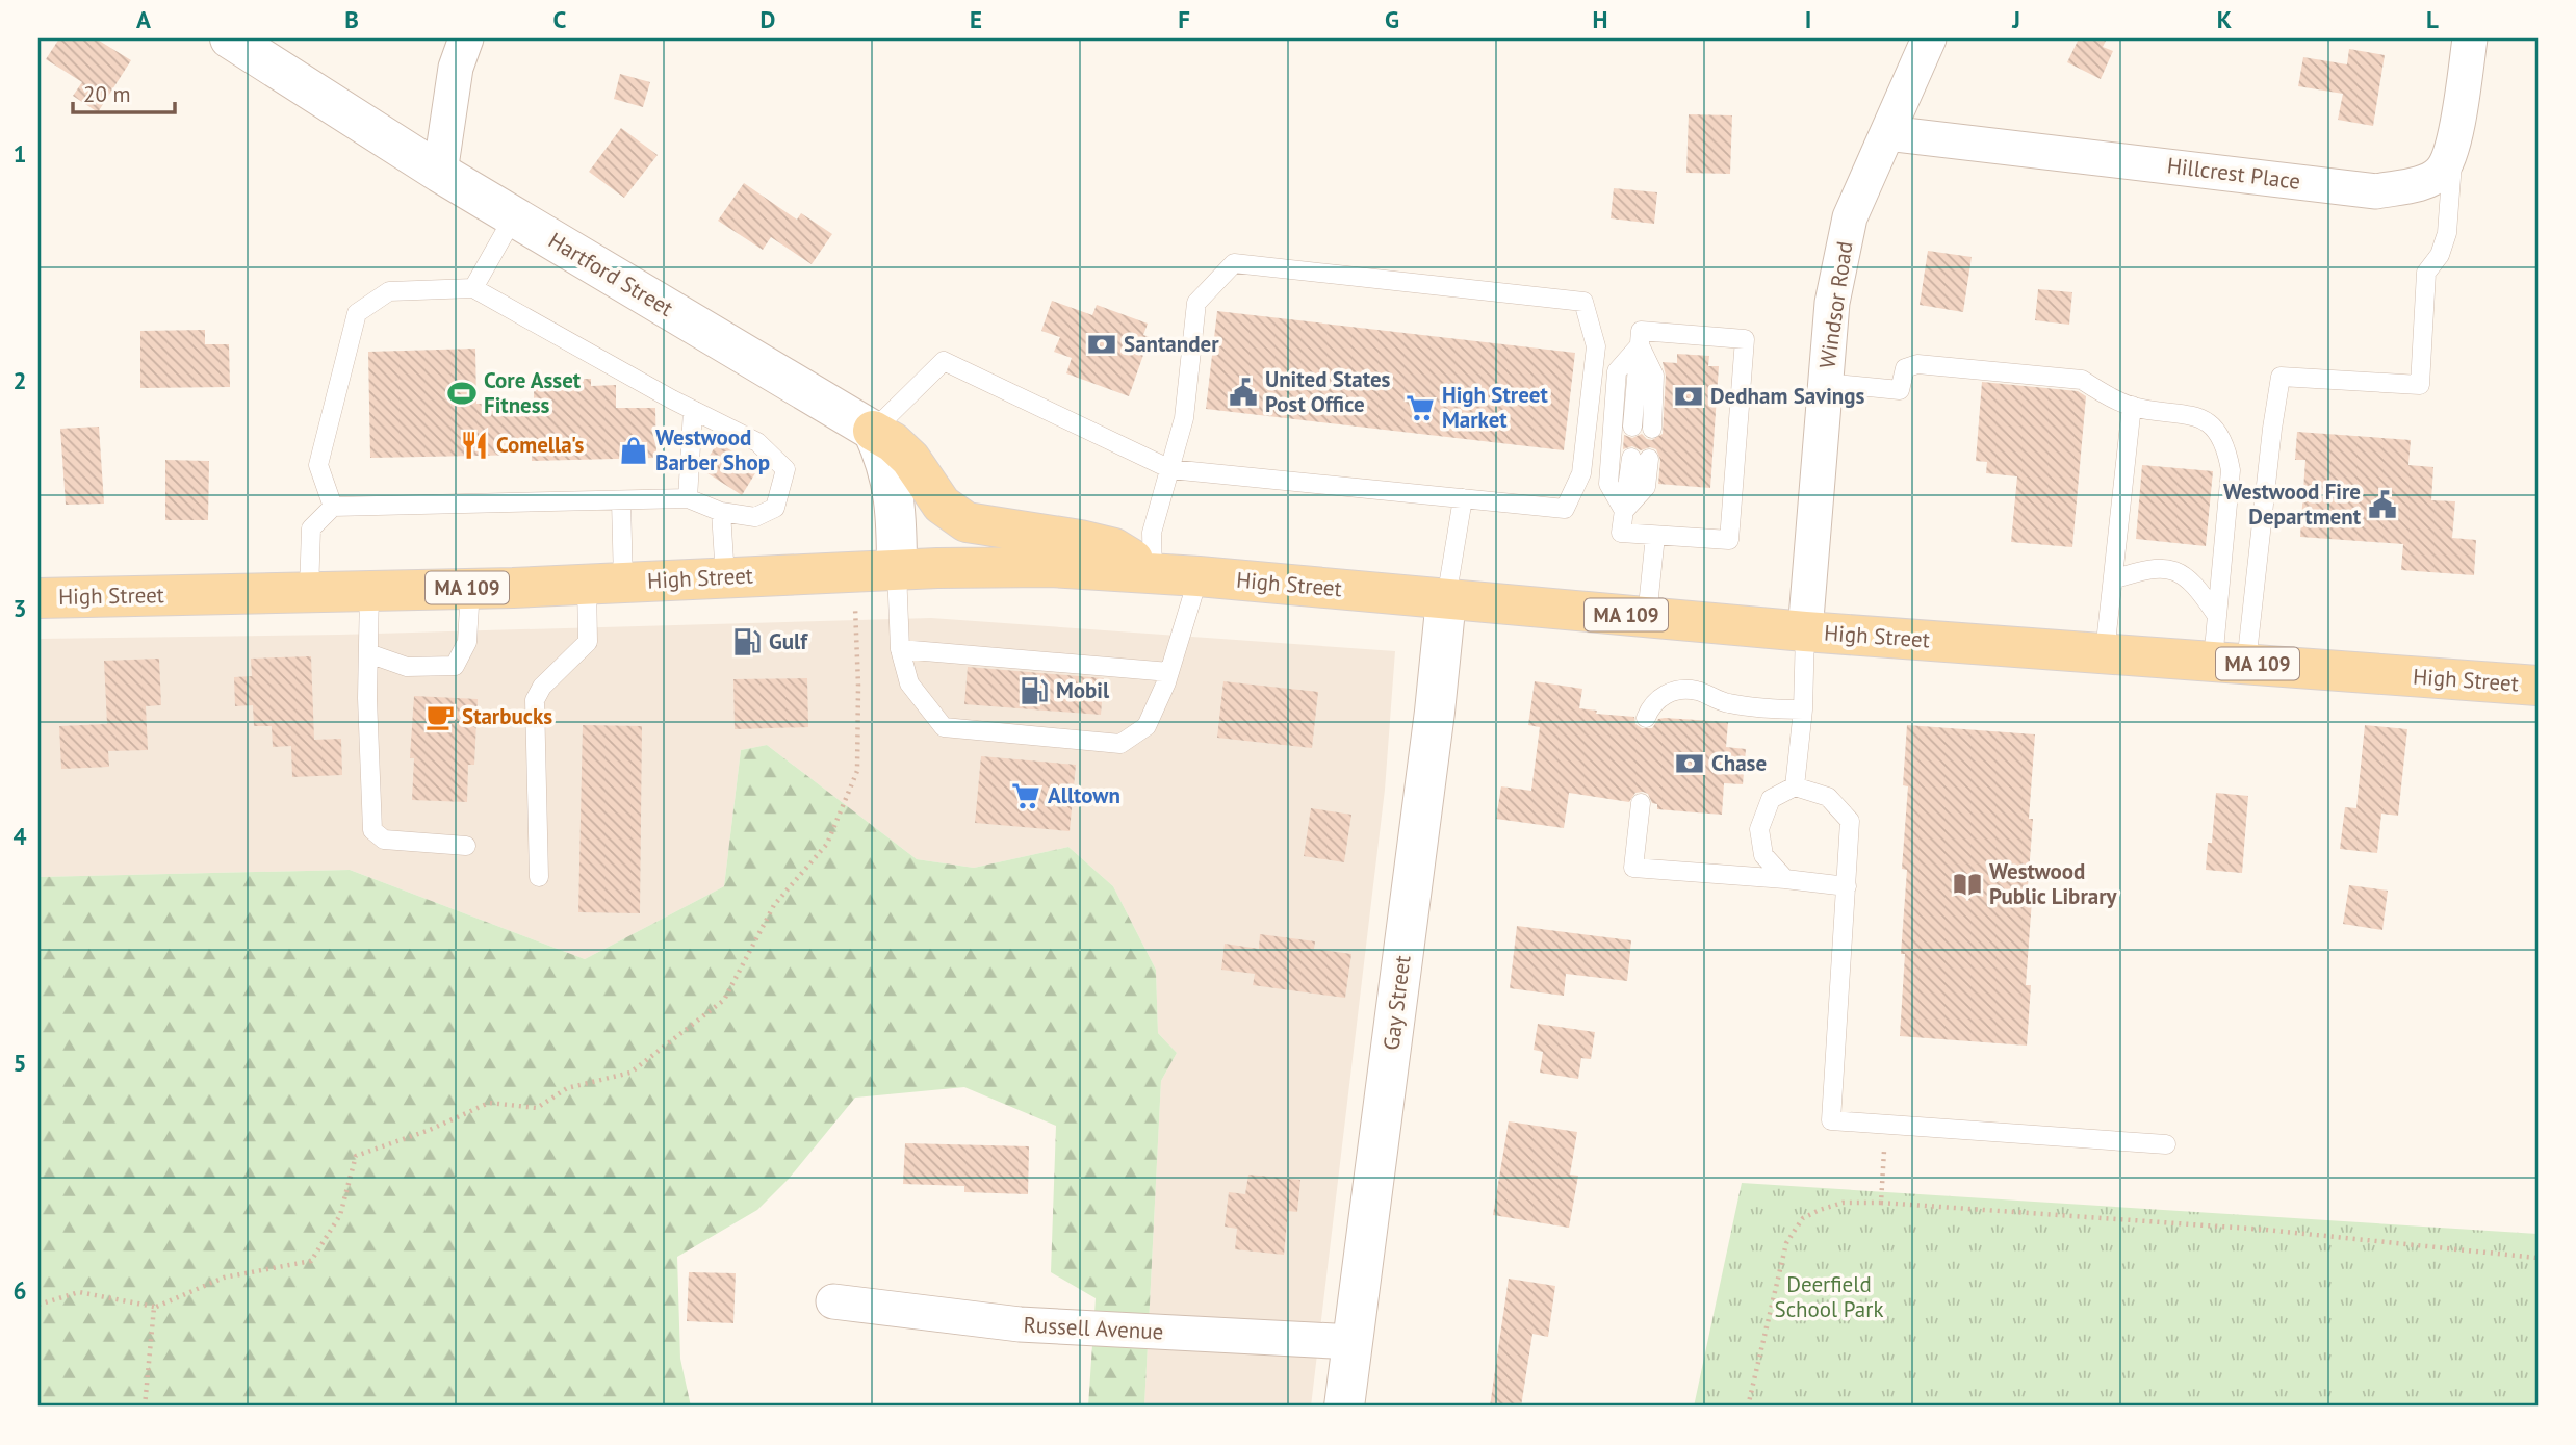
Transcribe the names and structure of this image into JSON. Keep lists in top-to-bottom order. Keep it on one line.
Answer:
{"streets":{"main road":["High Street","MA 109"],"street":["Hillcrest Place","Hartford Street","Windsor Road","Gay Street","Russell Avenue"]},"crossings":[["Hillcrest Place","Windsor Road"],["Windsor Road","High Street"],["High Street","Gay Street"],["Gay Street","Russell Avenue"]],"parks":["Deerfield School Park"],"places":{"bank":["Santander","Dedham Savings","Chase"],"public building":["United States Post Office","Westwood Fire Department"],"sports":["Core Asset Fitness"],"supermarket":["High Street Market","Alltown"],"restaurant":["Comella's"],"shop":["Westwood Barber Shop"],"fuel station":["Gulf","Mobil"],"cafe":["Starbucks"],"library":["Westwood Public Library"]},"scale_bar":"20 m","grid":{"columns":["A","B","C","D","E","F","G","H","I","J","K","L"],"rows":["1","2","3","4","5","6"]}}
